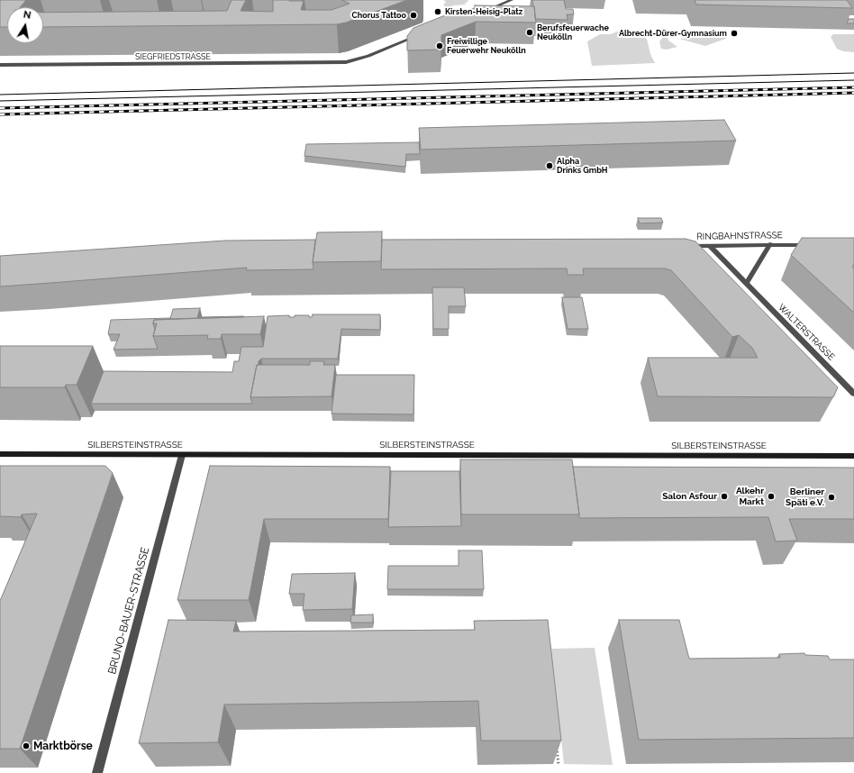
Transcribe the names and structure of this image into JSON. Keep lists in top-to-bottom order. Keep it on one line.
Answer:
{"streets":{"street":["SIEGFRIEDSTRASSE","RINGBAHNSTRASSE","WALTERSTRASSE","SILBERSTEINSTRASSE","BRUNO-BAUER-STRASSE"]},"crossings":[["RINGBAHNSTRASSE","WALTERSTRASSE"],["SILBERSTEINSTRASSE","BRUNO-BAUER-STRASSE"]],"places":["Kirsten-Heisig-Platz","Chorus Tattoo","Berufsfeuerwache Neukölln","Albrecht-Dürer-Gymnasium","Freiwillige Feuerwehr Neukölln","Alpha Drinks GmbH","Salon Asfour","Alkehr Markt","Berliner Späti e.V.","Marktbörse"],"north":"top"}
